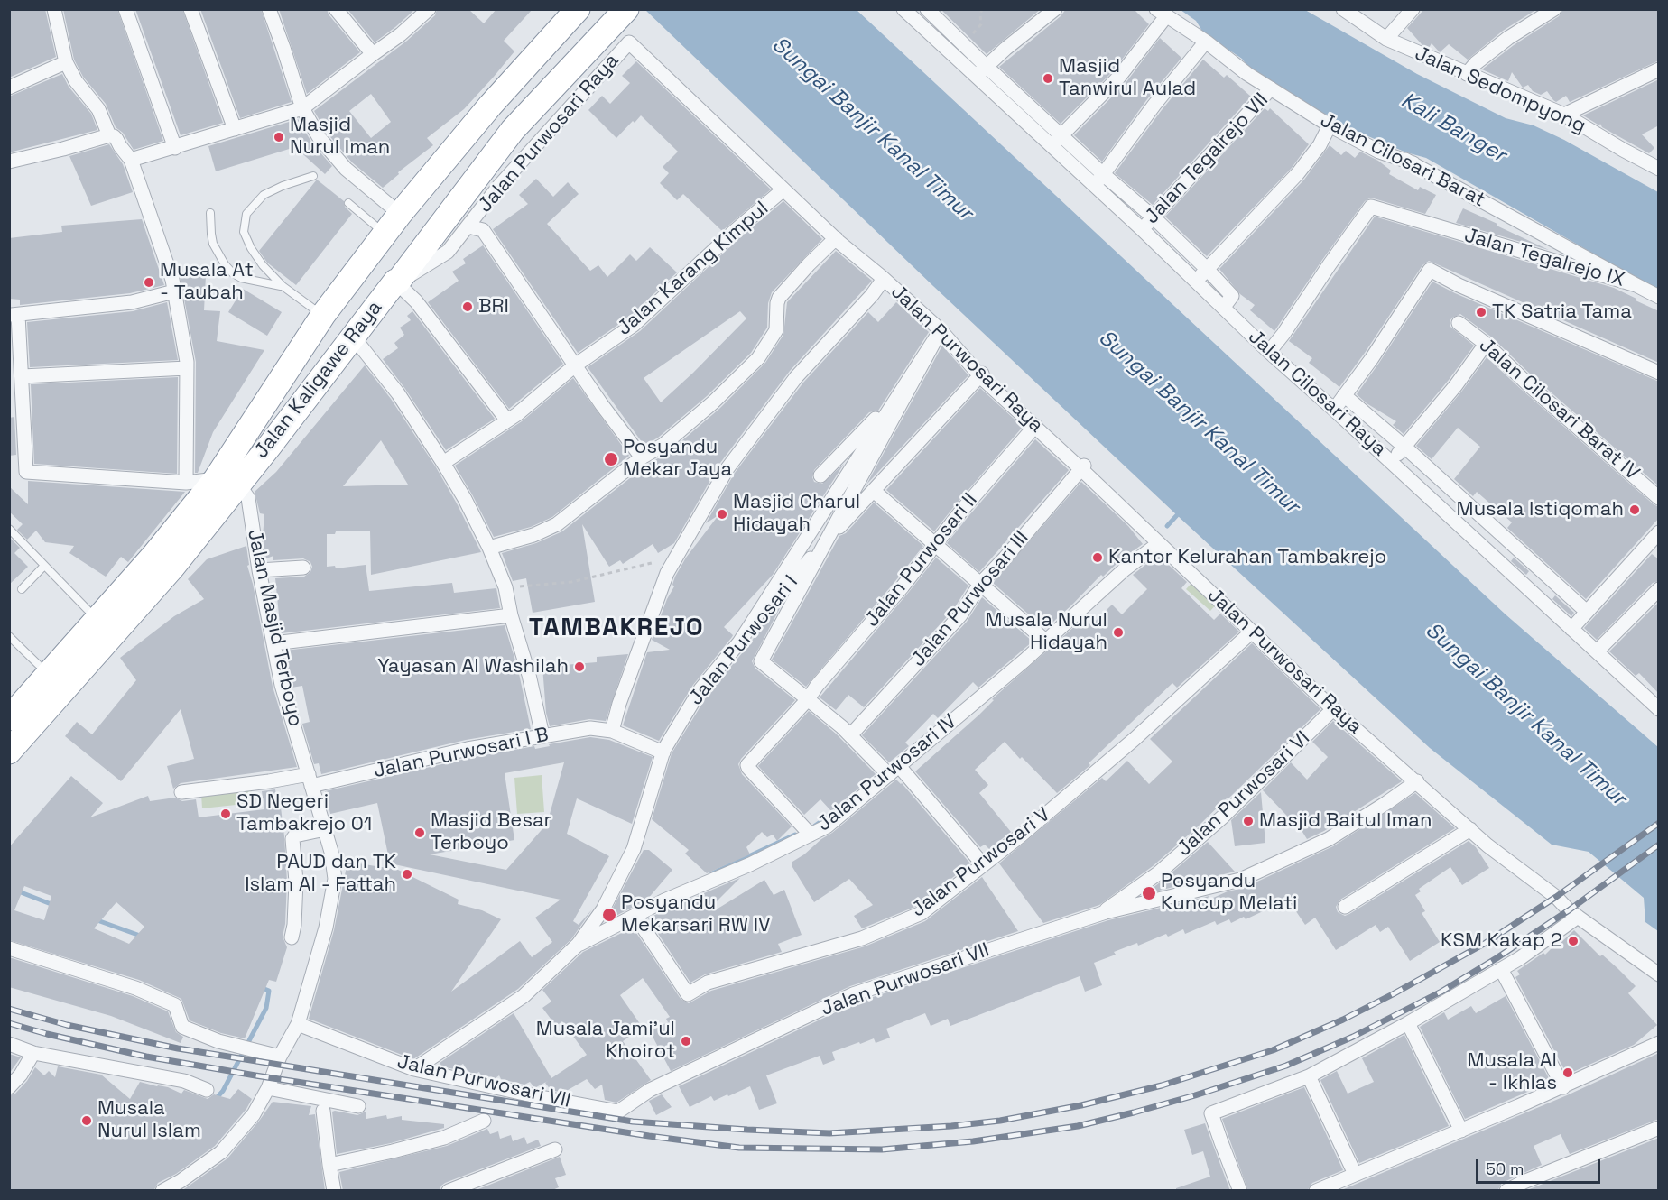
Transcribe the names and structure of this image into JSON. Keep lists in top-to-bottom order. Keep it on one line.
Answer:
{"streets":{"highway":["Jalan Kaligawe Raya"],"street":["Jalan Sedompyong","Jalan Purwosari Raya","Jalan Tegalrejo VII","Jalan Cilosari Barat","Jalan Tegalrejo IX","Jalan Karang Kimpul","Jalan Cilosari Raya","Jalan Cilosari Barat IV","Jalan Purwosari II","Jalan Purwosari III","Jalan Masjid Terboyo","Jalan Purwosari I","Jalan Purwosari I B","Jalan Purwosari IV","Jalan Purwosari VI","Jalan Purwosari V","Jalan Purwosari VII"]},"crossings":[["Jalan Purwosari Raya","Jalan Karang Kimpul"],["Jalan Purwosari Raya","Jalan Kaligawe Raya"],["Jalan Purwosari Raya","Jalan Purwosari II"],["Jalan Purwosari Raya","Jalan Purwosari III"],["Jalan Purwosari Raya","Jalan Purwosari I"],["Jalan Purwosari Raya","Jalan Purwosari IV"],["Jalan Purwosari Raya","Jalan Purwosari VI"],["Jalan Purwosari Raya","Jalan Purwosari V"],["Jalan Purwosari Raya","Jalan Purwosari VII"],["Jalan Tegalrejo VII","Jalan Cilosari Barat"],["Jalan Tegalrejo VII","Jalan Cilosari Raya"],["Jalan Cilosari Barat","Jalan Tegalrejo IX"],["Jalan Tegalrejo IX","Jalan Cilosari Raya"],["Jalan Kaligawe Raya","Jalan Masjid Terboyo"],["Jalan Purwosari II","Jalan Purwosari IV"],["Jalan Masjid Terboyo","Jalan Purwosari I B"],["Jalan Masjid Terboyo","Jalan Purwosari VII"],["Jalan Purwosari I","Jalan Purwosari I B"],["Jalan Purwosari I","Jalan Purwosari IV"],["Jalan Purwosari I","Jalan Purwosari VII"],["Jalan Purwosari IV","Jalan Purwosari V"],["Jalan Purwosari VI","Jalan Purwosari VII"]],"districts":["TAMBAKREJO"],"water":["Kali Banger","Sungai Banjir Kanal Timur"],"places":["Masjid Tanwirul Aulad","Masjid Nurul Iman","Musala At - Taubah","BRI","TK Satria Tama","Posyandu Mekar Jaya","Musala Istiqomah","Masjid Charul Hidayah","Kantor Kelurahan Tambakrejo","Musala Nurul Hidayah","Yayasan Al Washilah","SD Negeri Tambakrejo 01","Masjid Baitul Iman","Masjid Besar Terboyo","PAUD dan TK Islam Al - Fattah","Posyandu Kuncup Melati","Posyandu Mekarsari RW IV","KSM Kakap 2","Musala Jami'ul Khoirot","Musala Al - Ikhlas","Musala Nurul Islam"],"scale_bar":"50 m"}
